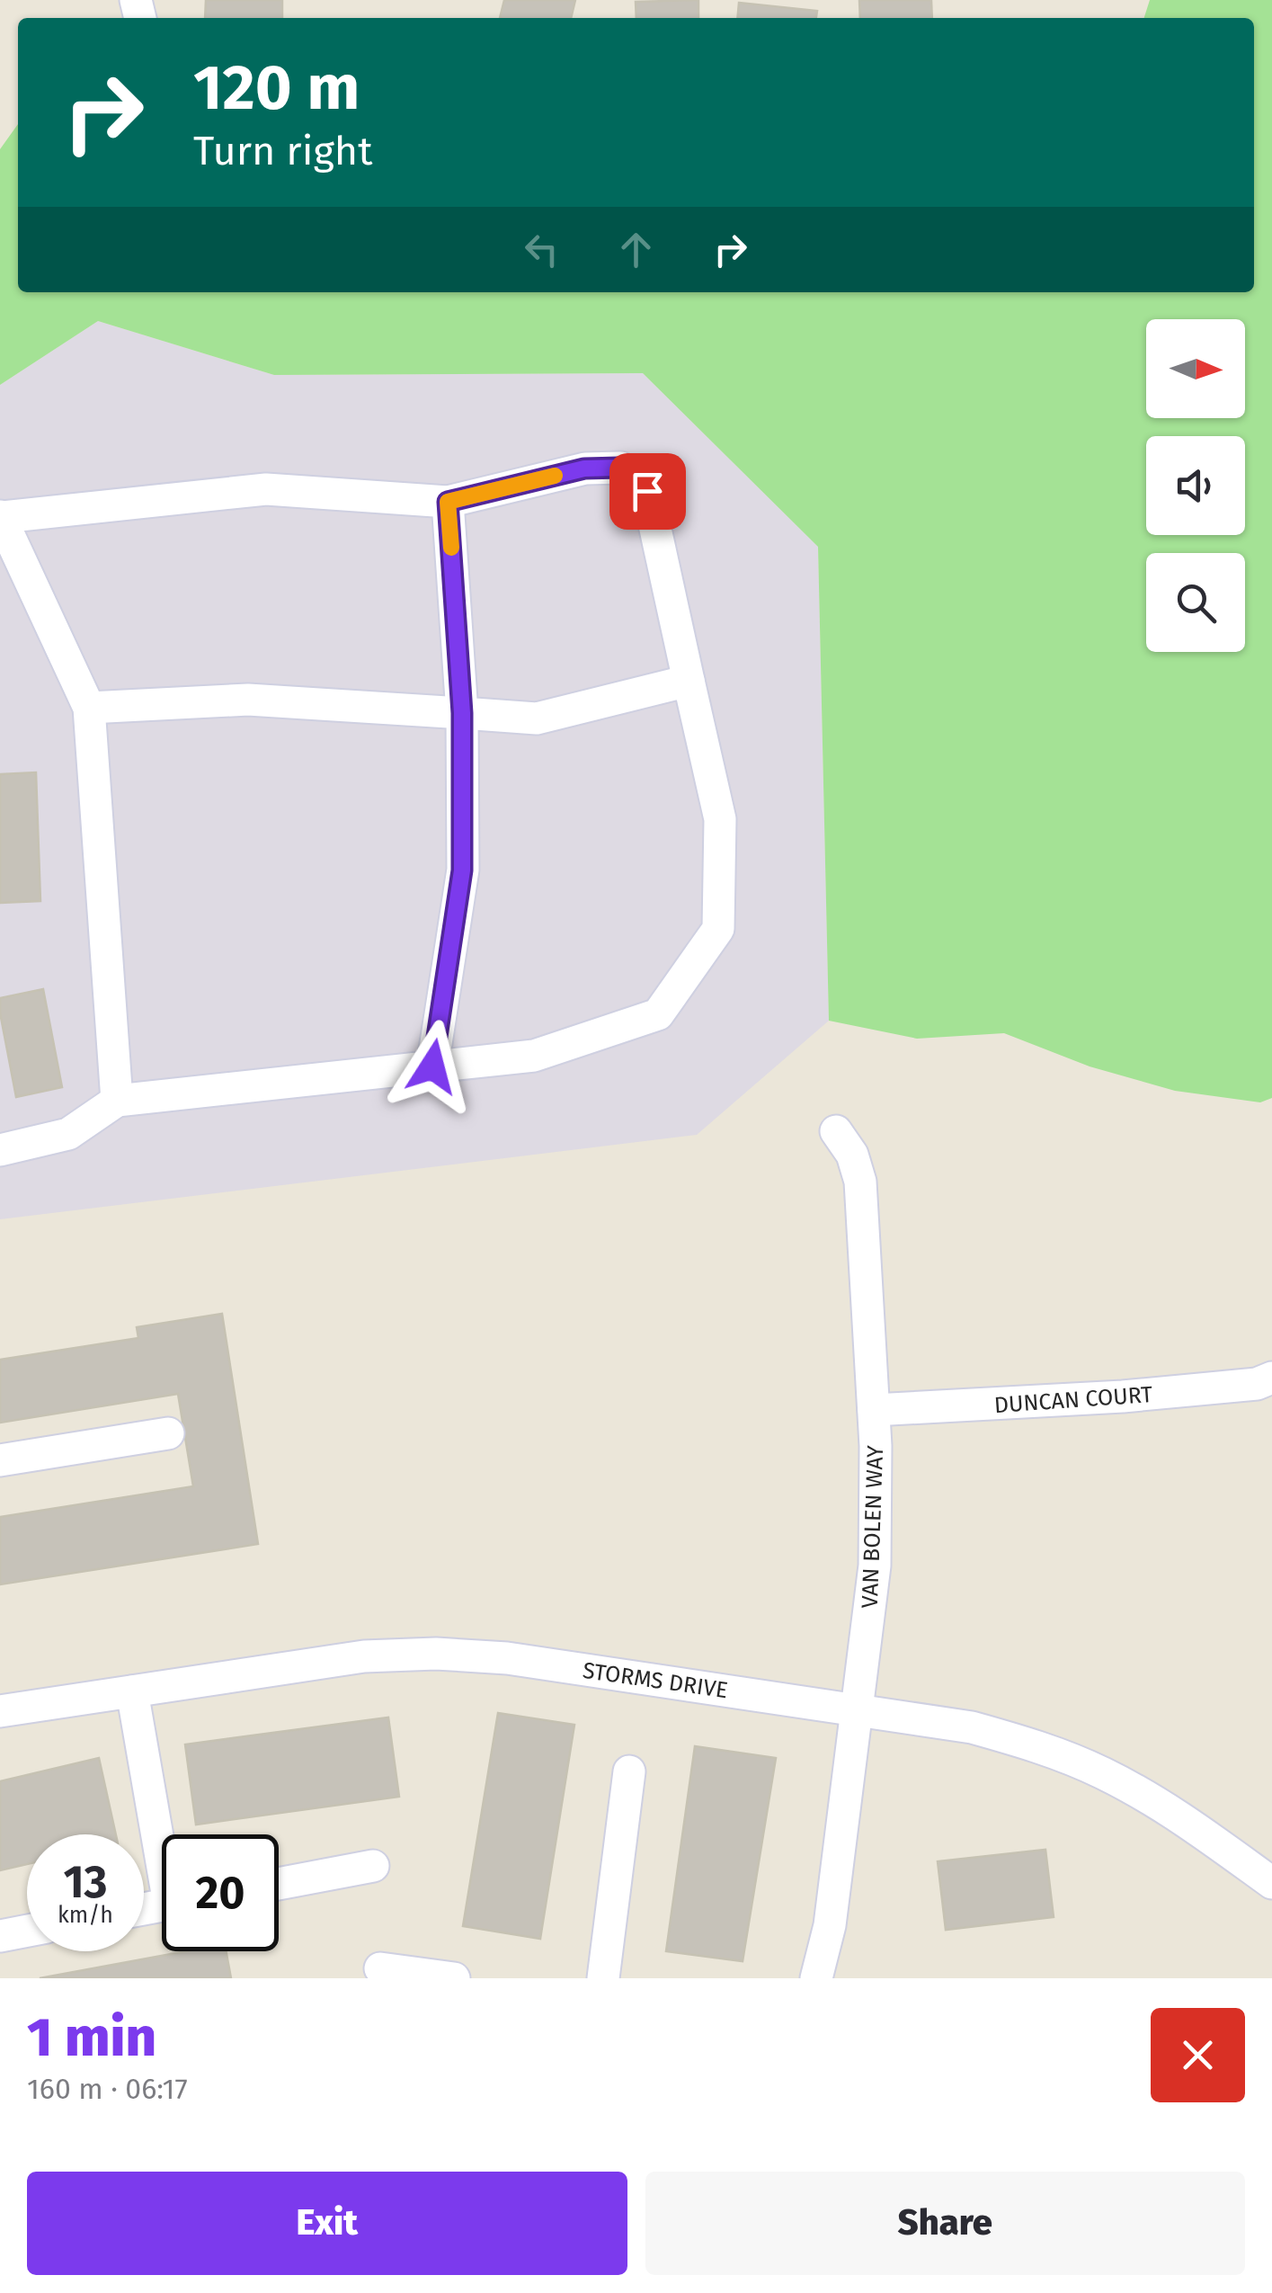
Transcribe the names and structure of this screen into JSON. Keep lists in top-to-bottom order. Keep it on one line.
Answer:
{"streets":{"street":["DUNCAN COURT","VAN BOLEN WAY","STORMS DRIVE"]},"crossings":[["DUNCAN COURT","VAN BOLEN WAY"],["VAN BOLEN WAY","STORMS DRIVE"]],"north":"right","page":{"turn":["120 m","Turn right"],"speed":"13 km/h","limit":"20","heading":["1 min","160 m · 06:17"],"buttons":["Exit","Share"]}}
